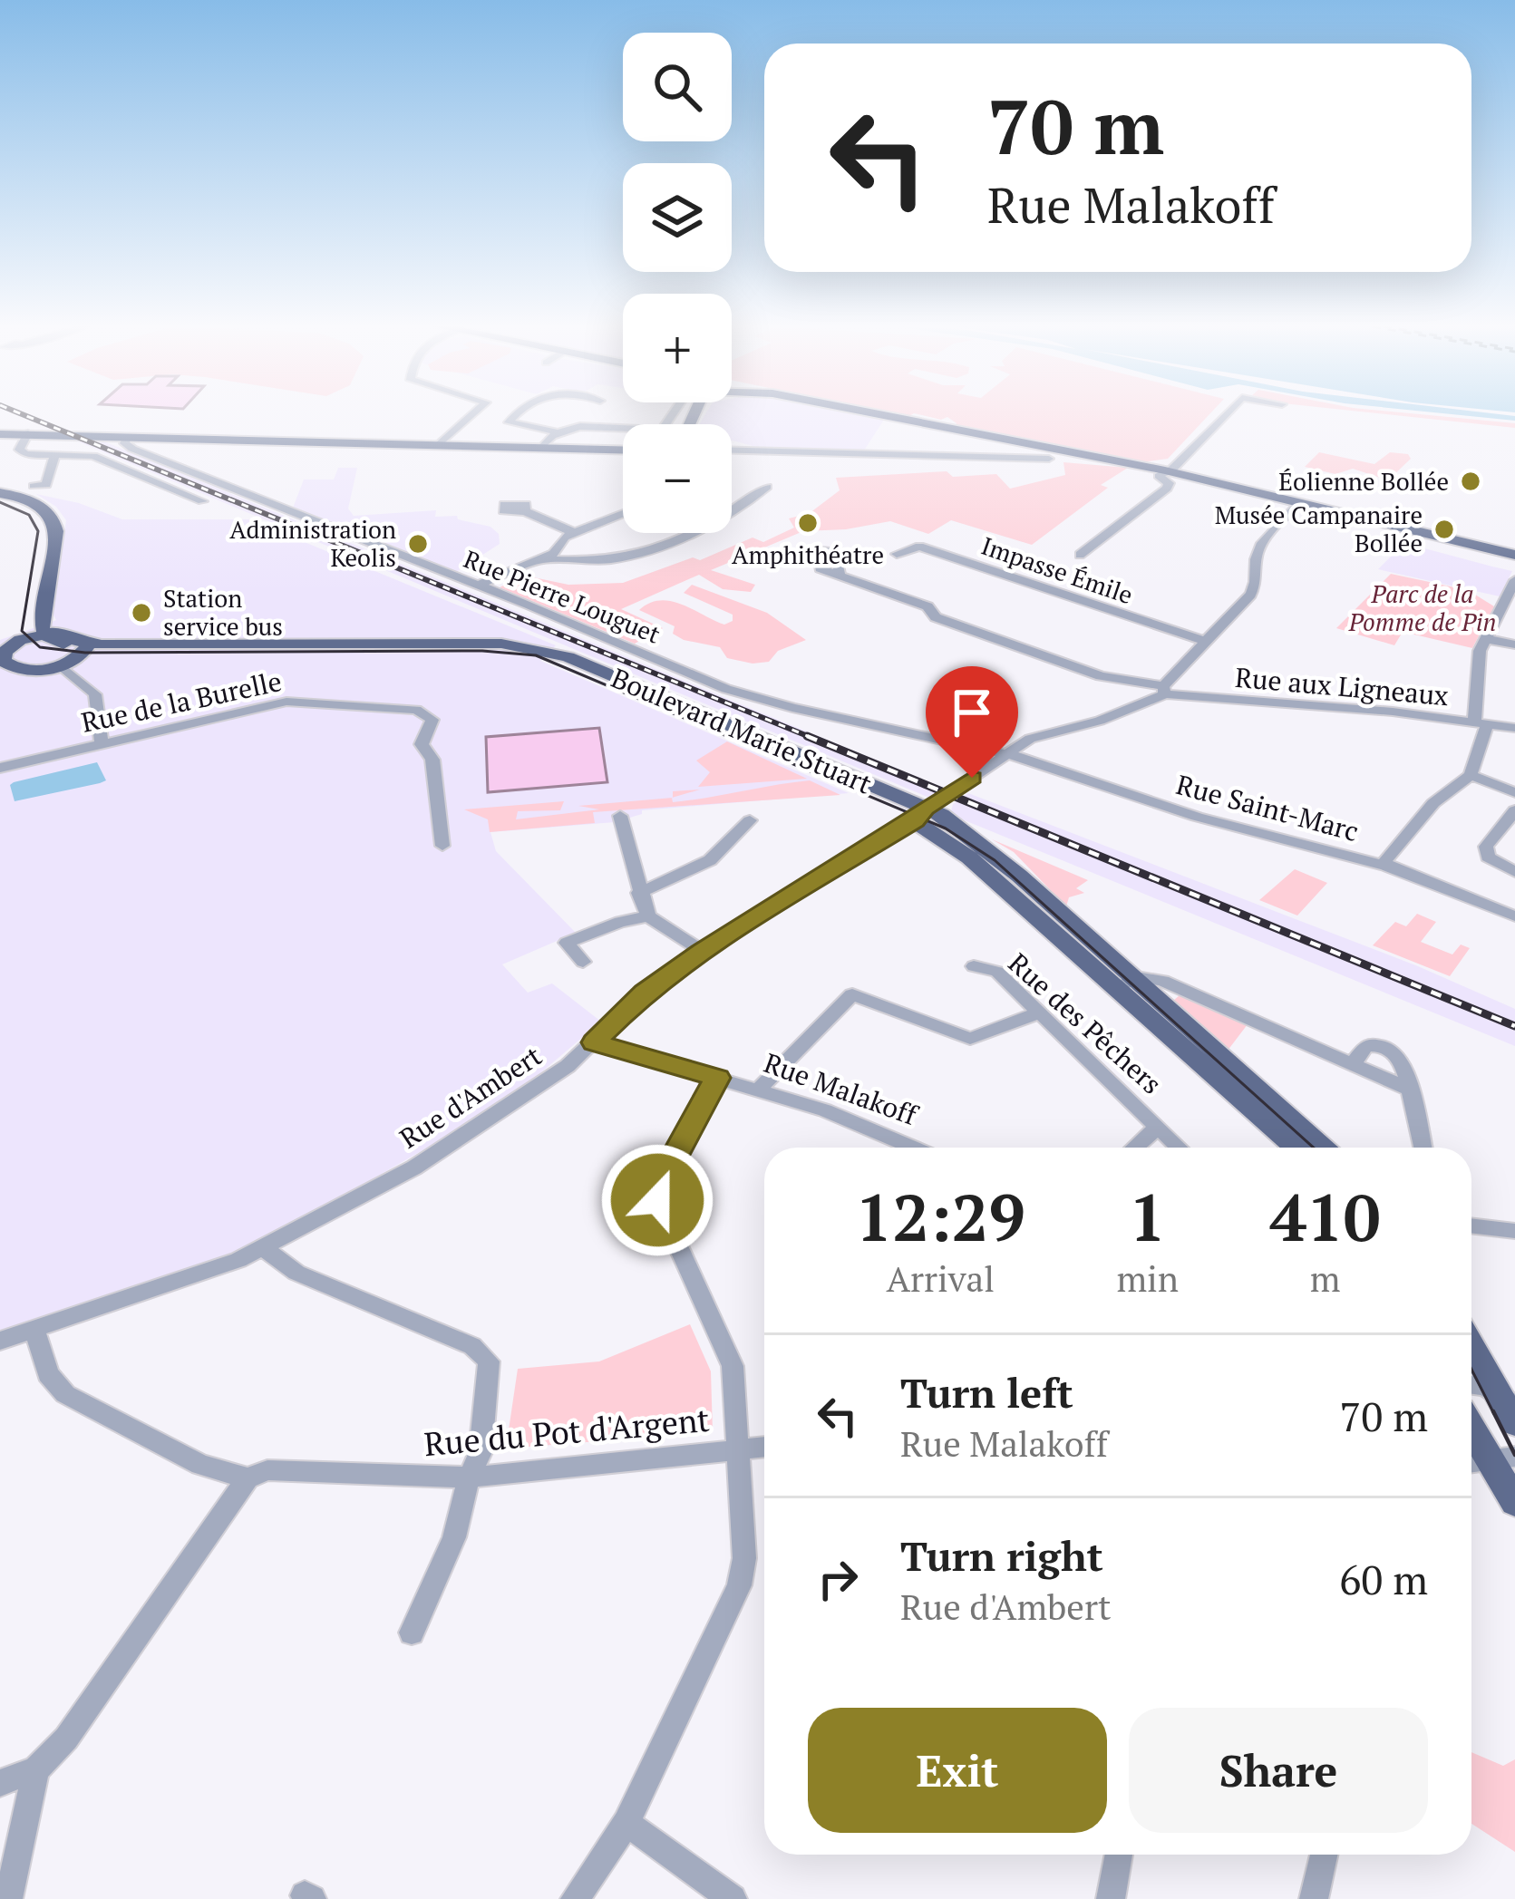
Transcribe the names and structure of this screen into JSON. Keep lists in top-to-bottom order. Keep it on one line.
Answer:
{"streets":{"main road":["Boulevard Marie Stuart"],"street":["Impasse Émile","Rue Pierre Louguet","Rue aux Ligneaux","Rue de la Burelle","Rue Saint-Marc","Rue des Pêchers","Rue Malakoff","Rue d'Ambert","Rue du Pot d'Argent"]},"crossings":[["Impasse Émile","Rue d'Ambert"],["Rue Pierre Louguet","Rue Saint-Marc"],["Rue Pierre Louguet","Rue d'Ambert"],["Rue aux Ligneaux","Rue d'Ambert"],["Boulevard Marie Stuart","Rue d'Ambert"],["Rue Saint-Marc","Rue d'Ambert"],["Rue Malakoff","Rue d'Ambert"],["Rue d'Ambert","Rue du Pot d'Argent"]],"parks":["Parc de la Pomme de Pin"],"places":["Éolienne Bollée","Amphithéatre","Musée Campanaire Bollée","Administration Keolis","Station service bus"],"page":{"map_buttons":["+","−"],"turn":["70 m","Rue Malakoff"],"eta":["12:29","Arrival","1","min","410","m"],"list":[{"name":"Turn left","note":"Rue Malakoff","value":"70 m"},{"name":"Turn right","note":"Rue d'Ambert","value":"60 m"}],"buttons":["Exit","Share"]}}
